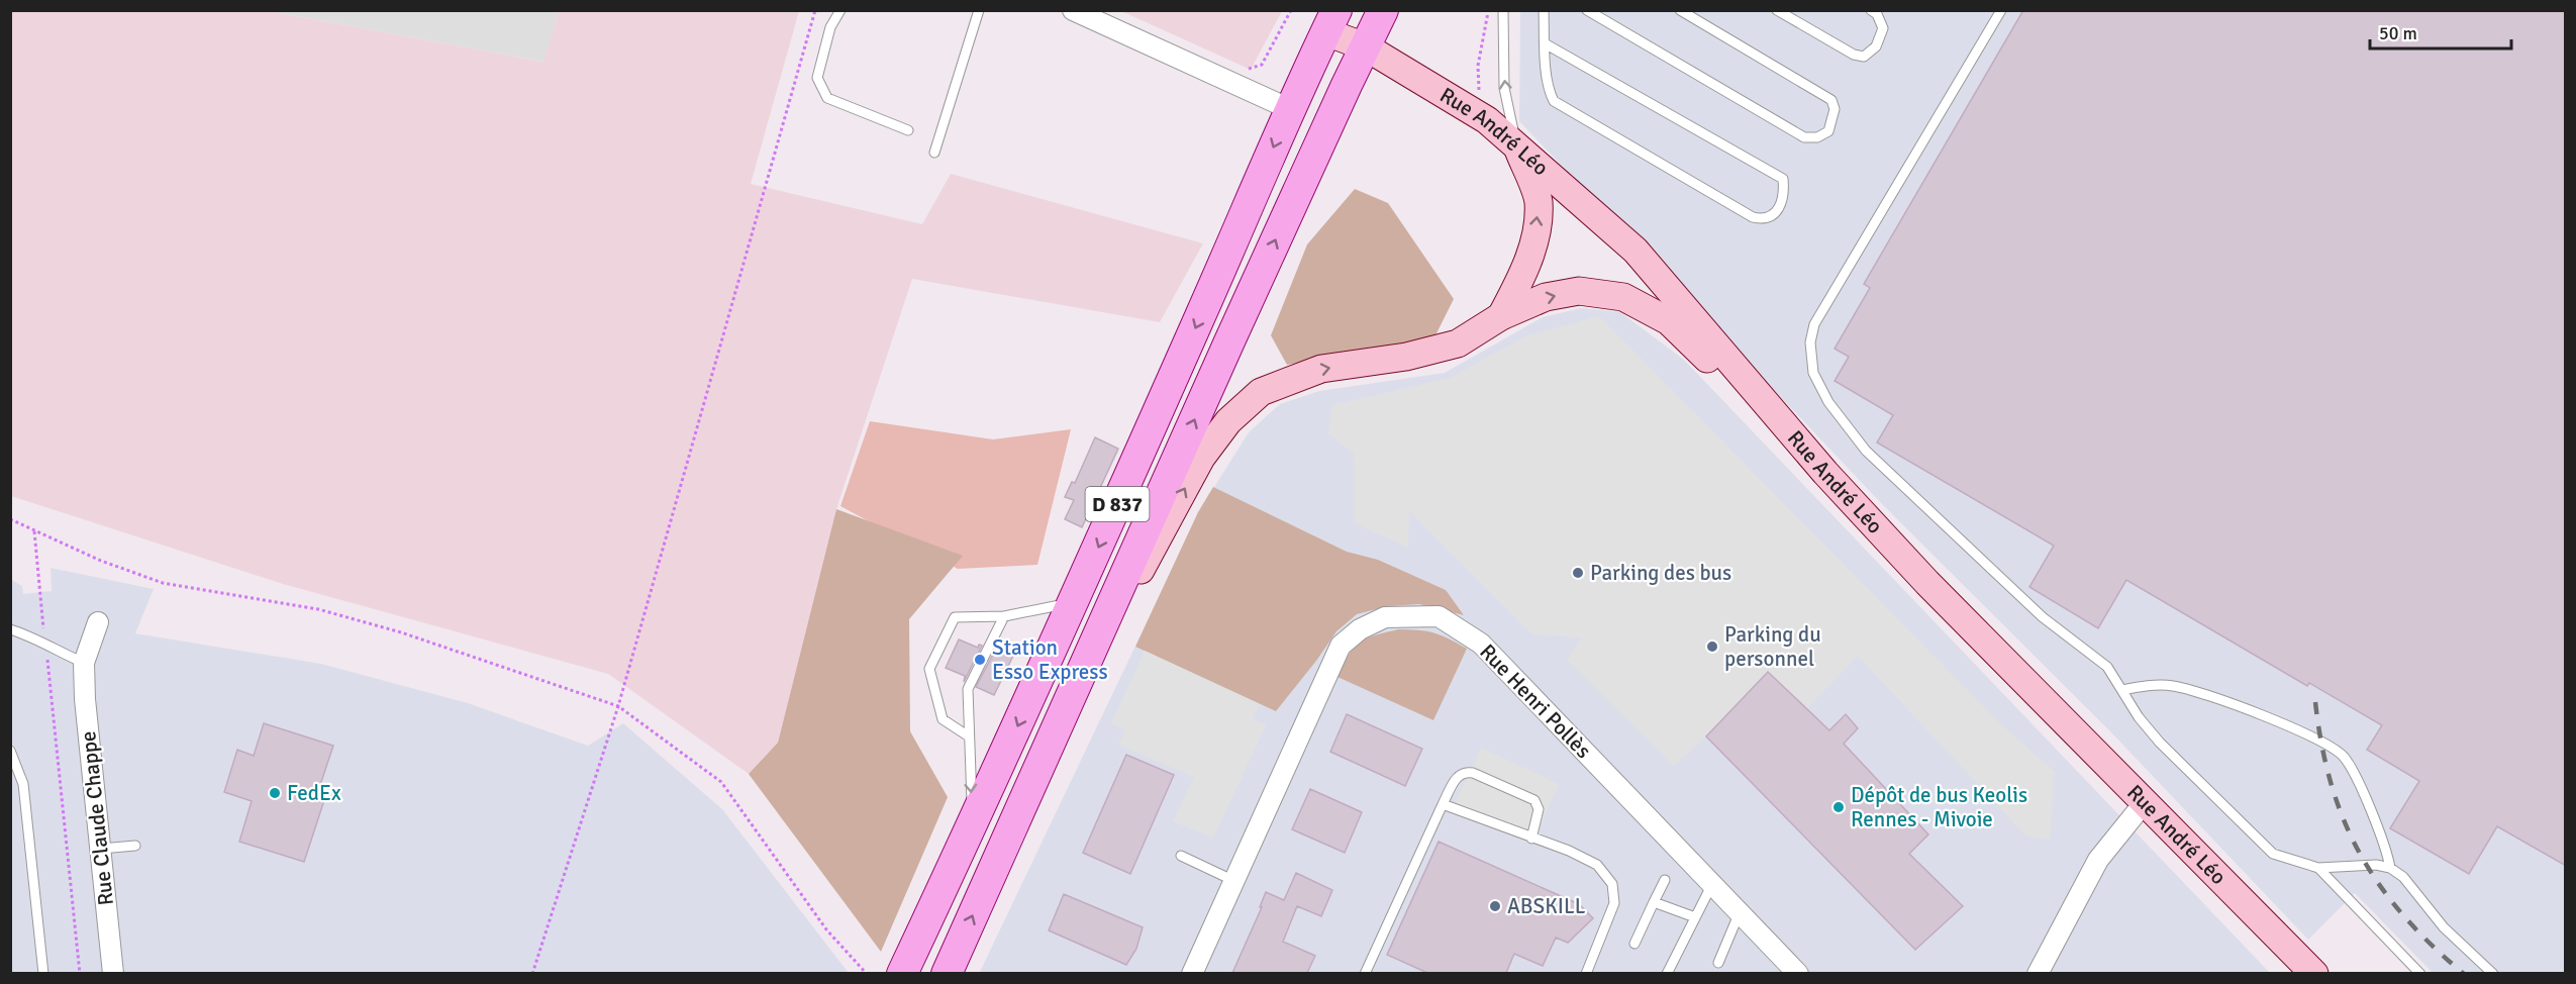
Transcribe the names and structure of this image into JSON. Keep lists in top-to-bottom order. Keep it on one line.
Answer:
{"streets":{"main road":["D 837"],"street":["Rue André Léo","Rue Henri Pollès","Rue Claude Chappe"]},"crossings":[["Rue André Léo","D 837"]],"places":["Parking des bus","Parking du personnel","Station Esso Express","FedEx","Dépôt de bus Keolis Rennes - Mivoie","ABSKILL"],"scale_bar":"50 m"}
